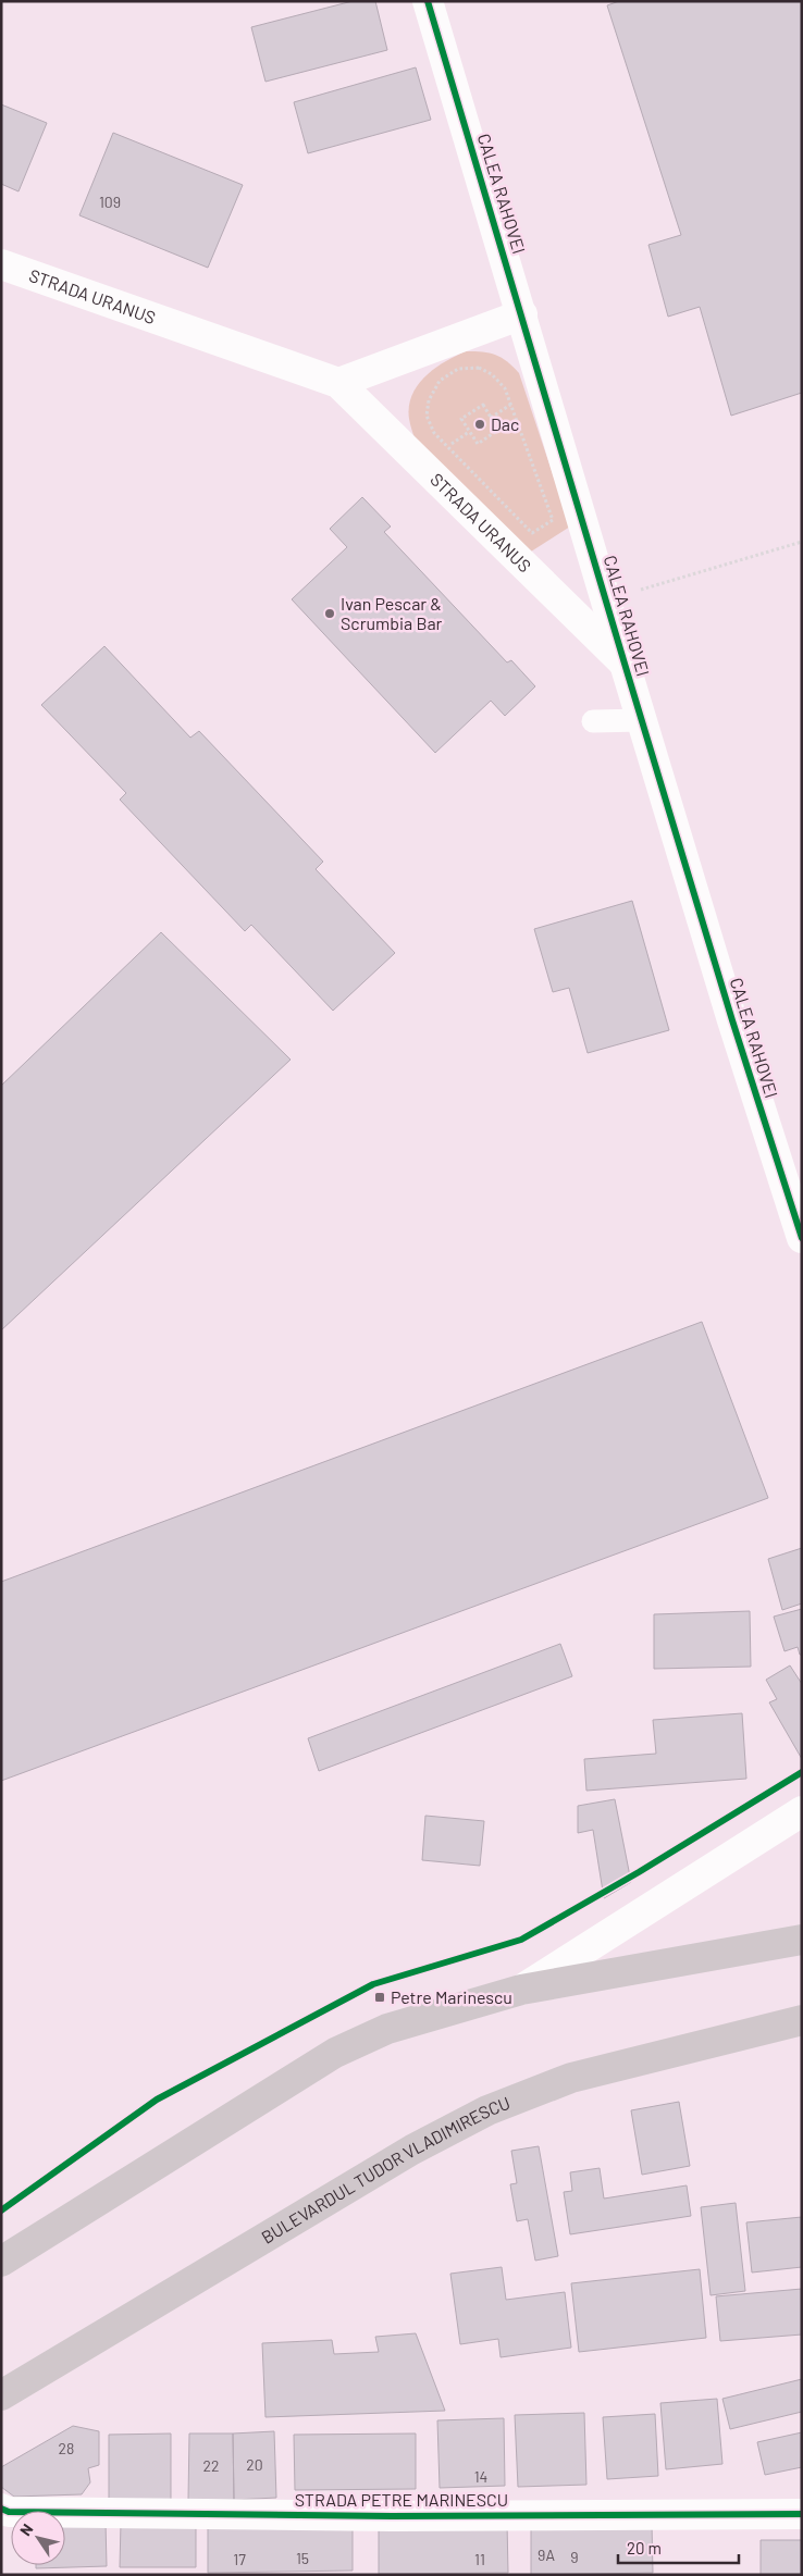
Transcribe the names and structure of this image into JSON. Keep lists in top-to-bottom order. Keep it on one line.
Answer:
{"streets":{"main road":["BULEVARDUL TUDOR VLADIMIRESCU"],"street":["CALEA RAHOVEI","STRADA URANUS","STRADA PETRE MARINESCU"]},"crossings":[["CALEA RAHOVEI","STRADA URANUS"]],"places":{"other":["Dac","Ivan Pescar & Scrumbia Bar"],"transit":["Petre Marinescu"]},"house_numbers":["109","28","20","22","14","9A","9","15","17","11"],"scale_bar":"20 m","north":"top left"}
